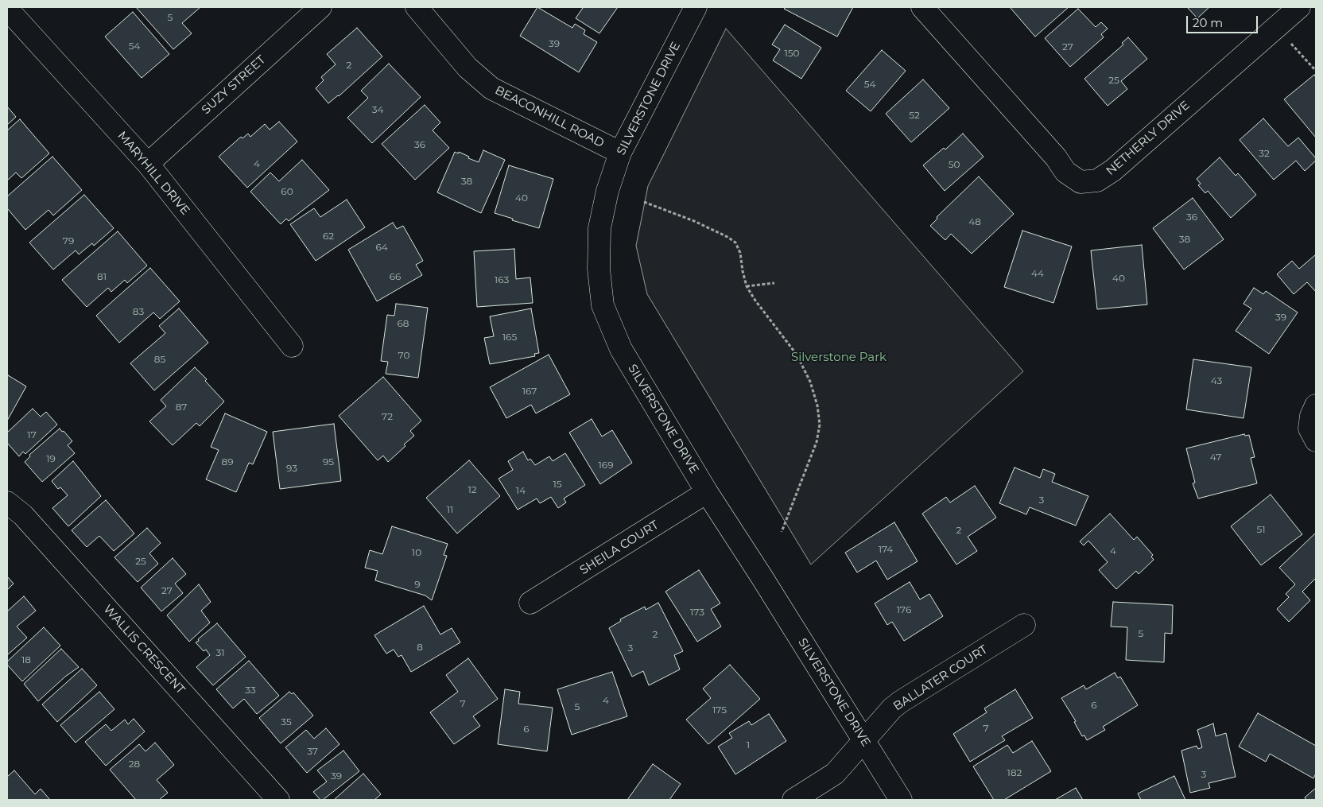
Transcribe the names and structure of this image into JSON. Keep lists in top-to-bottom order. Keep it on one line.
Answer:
{"streets":{"street":["SUZY STREET","SILVERSTONE DRIVE","BEACONHILL ROAD","NETHERLY DRIVE","MARYHILL DRIVE","SHEILA COURT","WALLIS CRESCENT","BALLATER COURT"]},"crossings":[["SUZY STREET","MARYHILL DRIVE"],["SILVERSTONE DRIVE","BEACONHILL ROAD"],["SILVERSTONE DRIVE","SHEILA COURT"],["SILVERSTONE DRIVE","BALLATER COURT"]],"parks":["Silverstone Park"],"house_numbers":["5","39","54","27","150","2","25","54","34","52","36","32","4","50","38","60","40","36","48","62","38","79","64","44","81","66","40","163","83","39","68","165","70","85","43","167","87","72","17","47","19","89","95","169","93","15","12","14","3","11","51","2","174","4","10","25","9","27","176","173","5","2","8","3","31","18","33","4","7","6","5","175","35","7","6","1","37","28","182","3","39"],"scale_bar":"20 m"}
